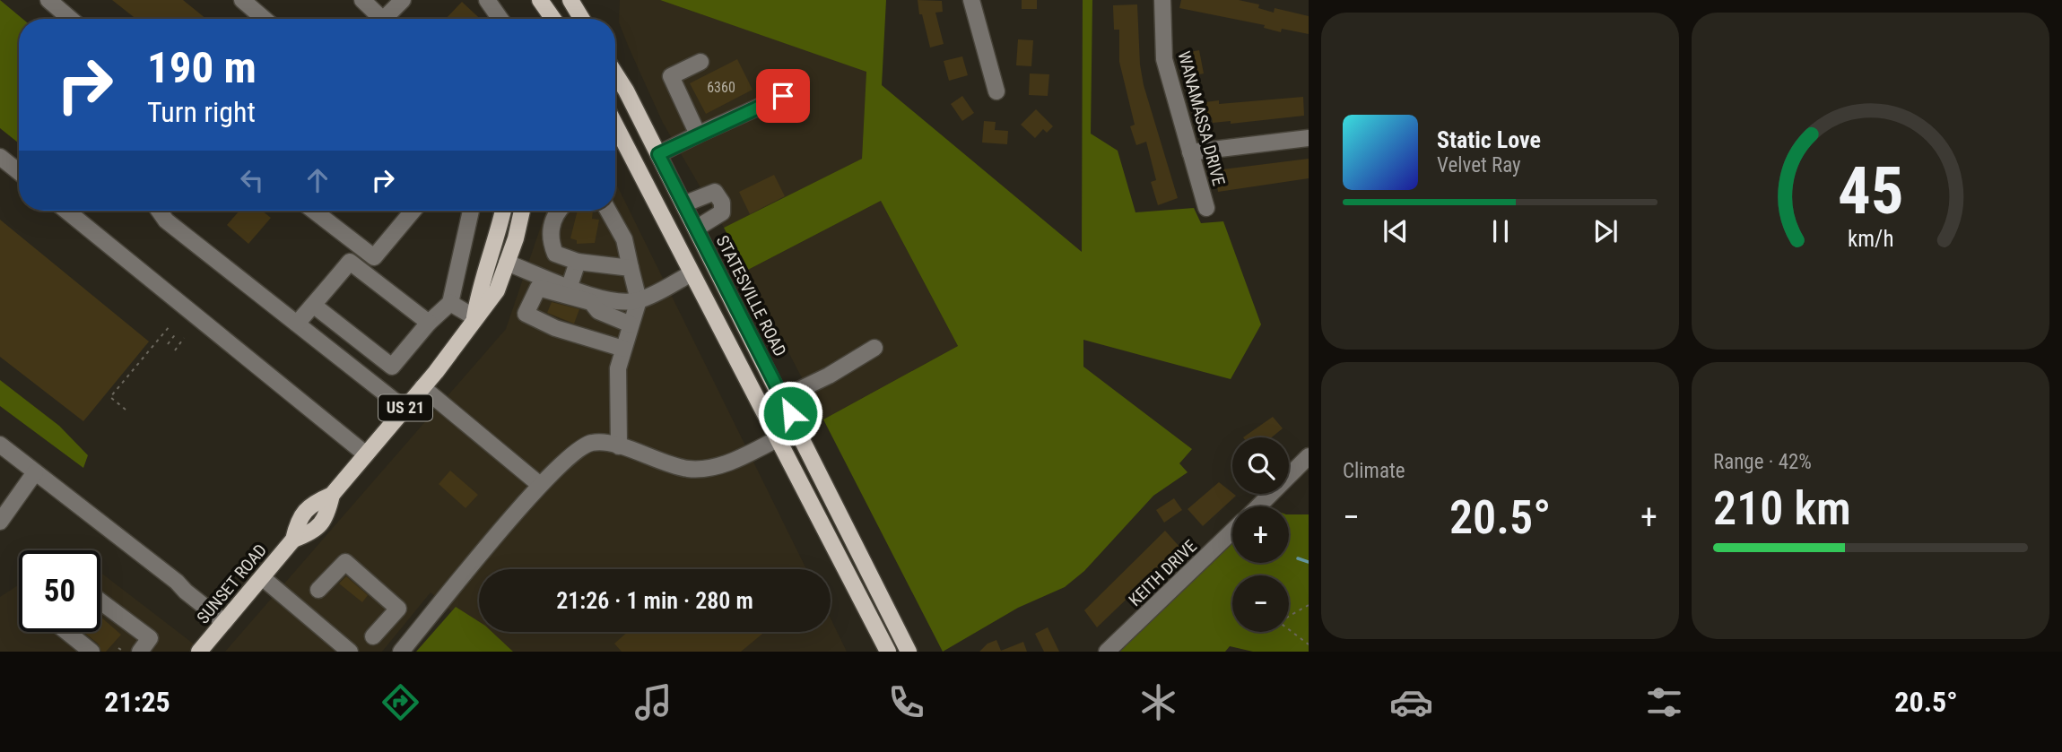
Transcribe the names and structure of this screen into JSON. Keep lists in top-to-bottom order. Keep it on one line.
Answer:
{"streets":{"main road":["STATESVILLE ROAD","US 21","SUNSET ROAD"],"street":["WANAMASSA DRIVE","KEITH DRIVE"]},"house_numbers":["6360"],"page":{"turn":["190 m","Turn right"],"song":["Static Love","Velvet Ray"],"tile":["Climate",["Range · 42%","210 km"]],"map_buttons":["+","−"],"heat":["−","20.5°","+"],"limit":"50","trip":"21:26 · 1 min · 280 m","tabs":["21:25","20.5°"],"gauge":["45","km/h"]}}
